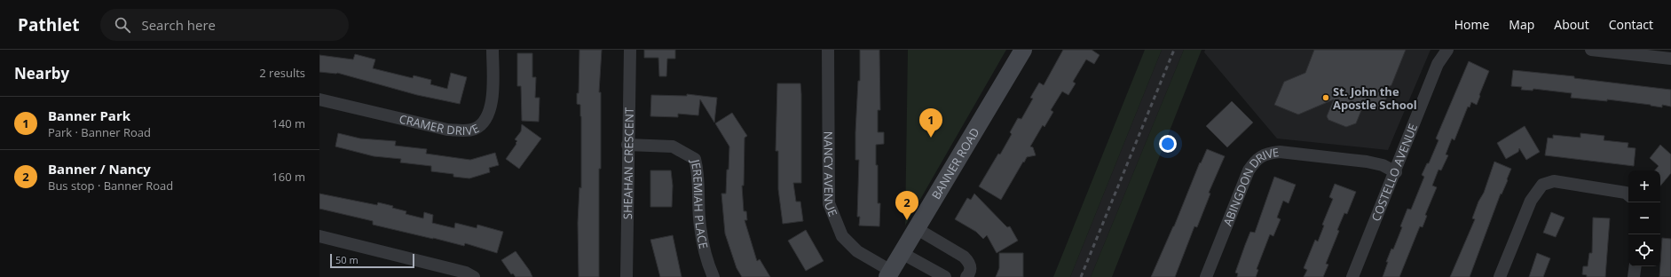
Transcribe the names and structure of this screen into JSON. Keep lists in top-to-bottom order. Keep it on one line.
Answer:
{"streets":{"street":["CRAMER DRIVE","SHEAHAN CRESCENT","BANNER ROAD","COSTELLO AVENUE","NANCY AVENUE","ABINGDON DRIVE","JEREMIAH PLACE"]},"crossings":[["SHEAHAN CRESCENT","JEREMIAH PLACE"],["BANNER ROAD","NANCY AVENUE"],["COSTELLO AVENUE","ABINGDON DRIVE"]],"places":["St. John the Apostle School"],"scale_bar":"50 m","page":{"header":"Pathlet","search":"Search here","nav":["Home","Map","About","Contact"],"heading":["Nearby","2 results"],"list":[{"mark":"1","name":"Banner Park","note":"Park · Banner Road","value":"140 m"},{"mark":"2","name":"Banner / Nancy","note":"Bus stop · Banner Road","value":"160 m"}],"pins":["1","2"],"map_buttons":["+","−"],"scale":"50 m"}}
